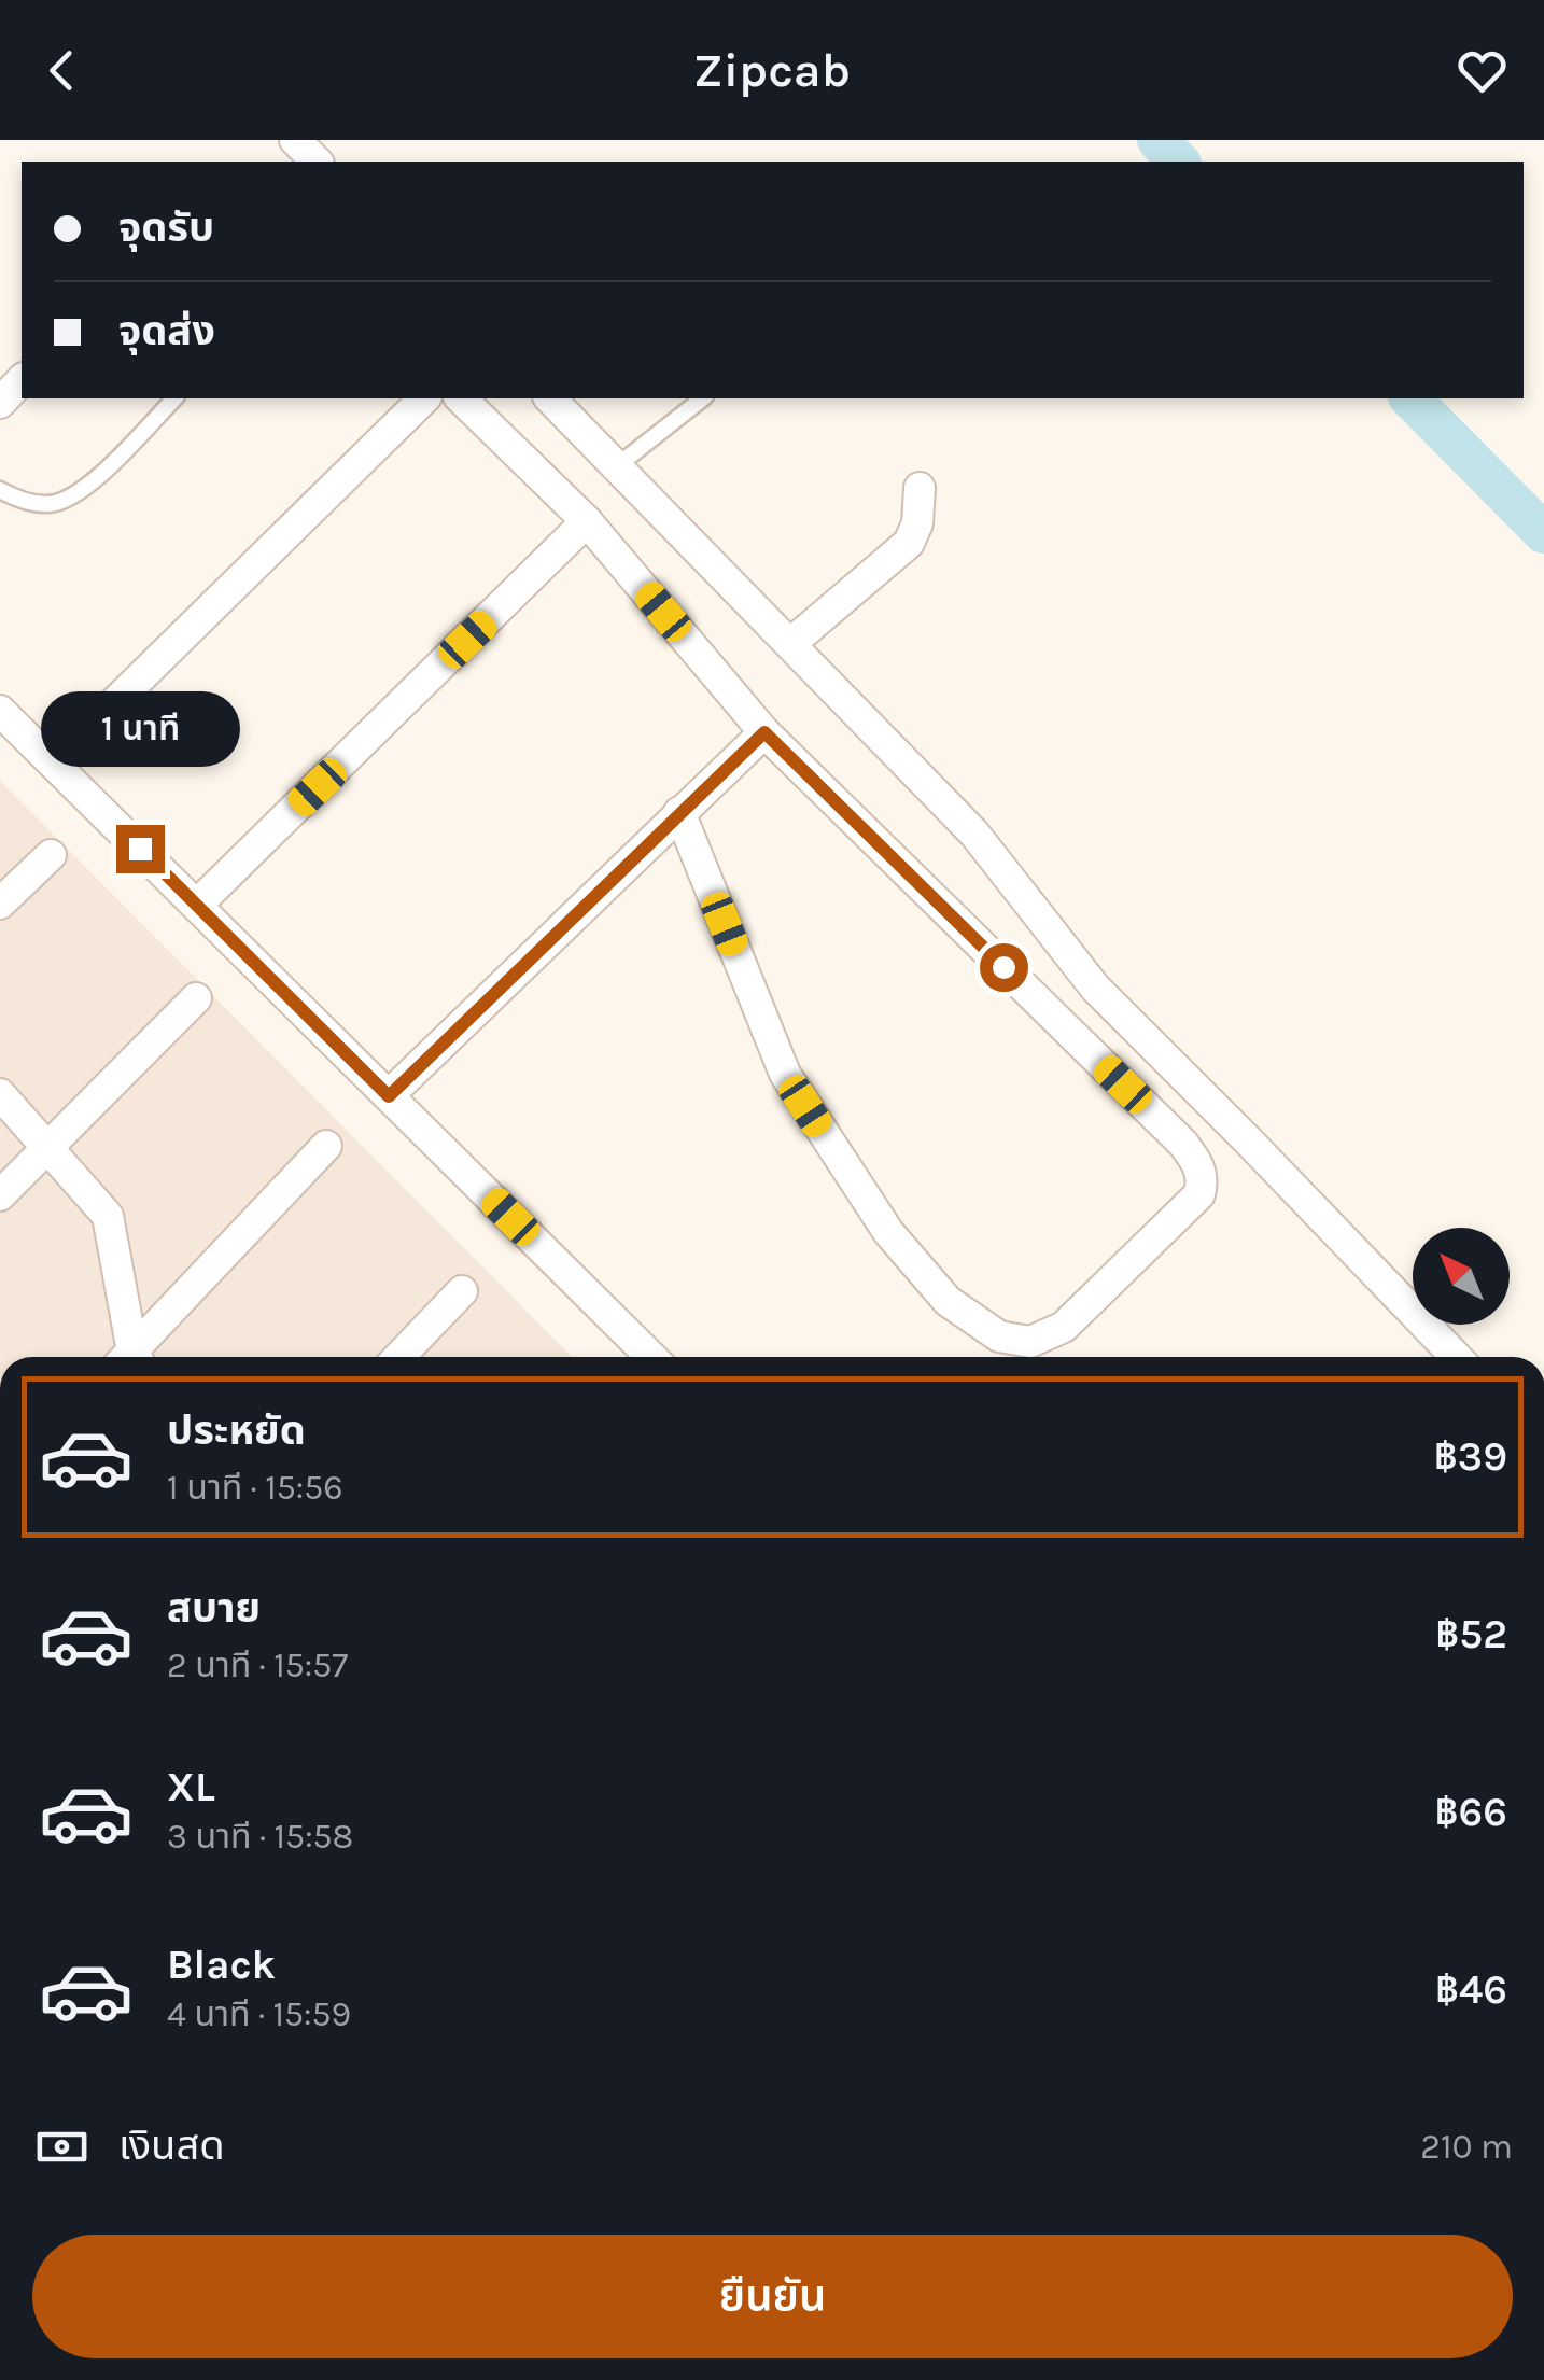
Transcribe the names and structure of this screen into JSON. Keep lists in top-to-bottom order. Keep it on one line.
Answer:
{"north":"top left","page":{"header":"Zipcab","banner":["จุดรับ","จุดส่ง"],"bubble":"1 นาที","list":[{"name":"ประหยัด","note":"1 นาที · 15:56","value":"฿39"},{"name":"สบาย","note":"2 นาที · 15:57","value":"฿52"},{"name":"XL","note":"3 นาที · 15:58","value":"฿66"},{"name":"Black","note":"4 นาที · 15:59","value":"฿46"}],"pay":["เงินสด","210 m"],"buttons":"ยืนยัน"}}
